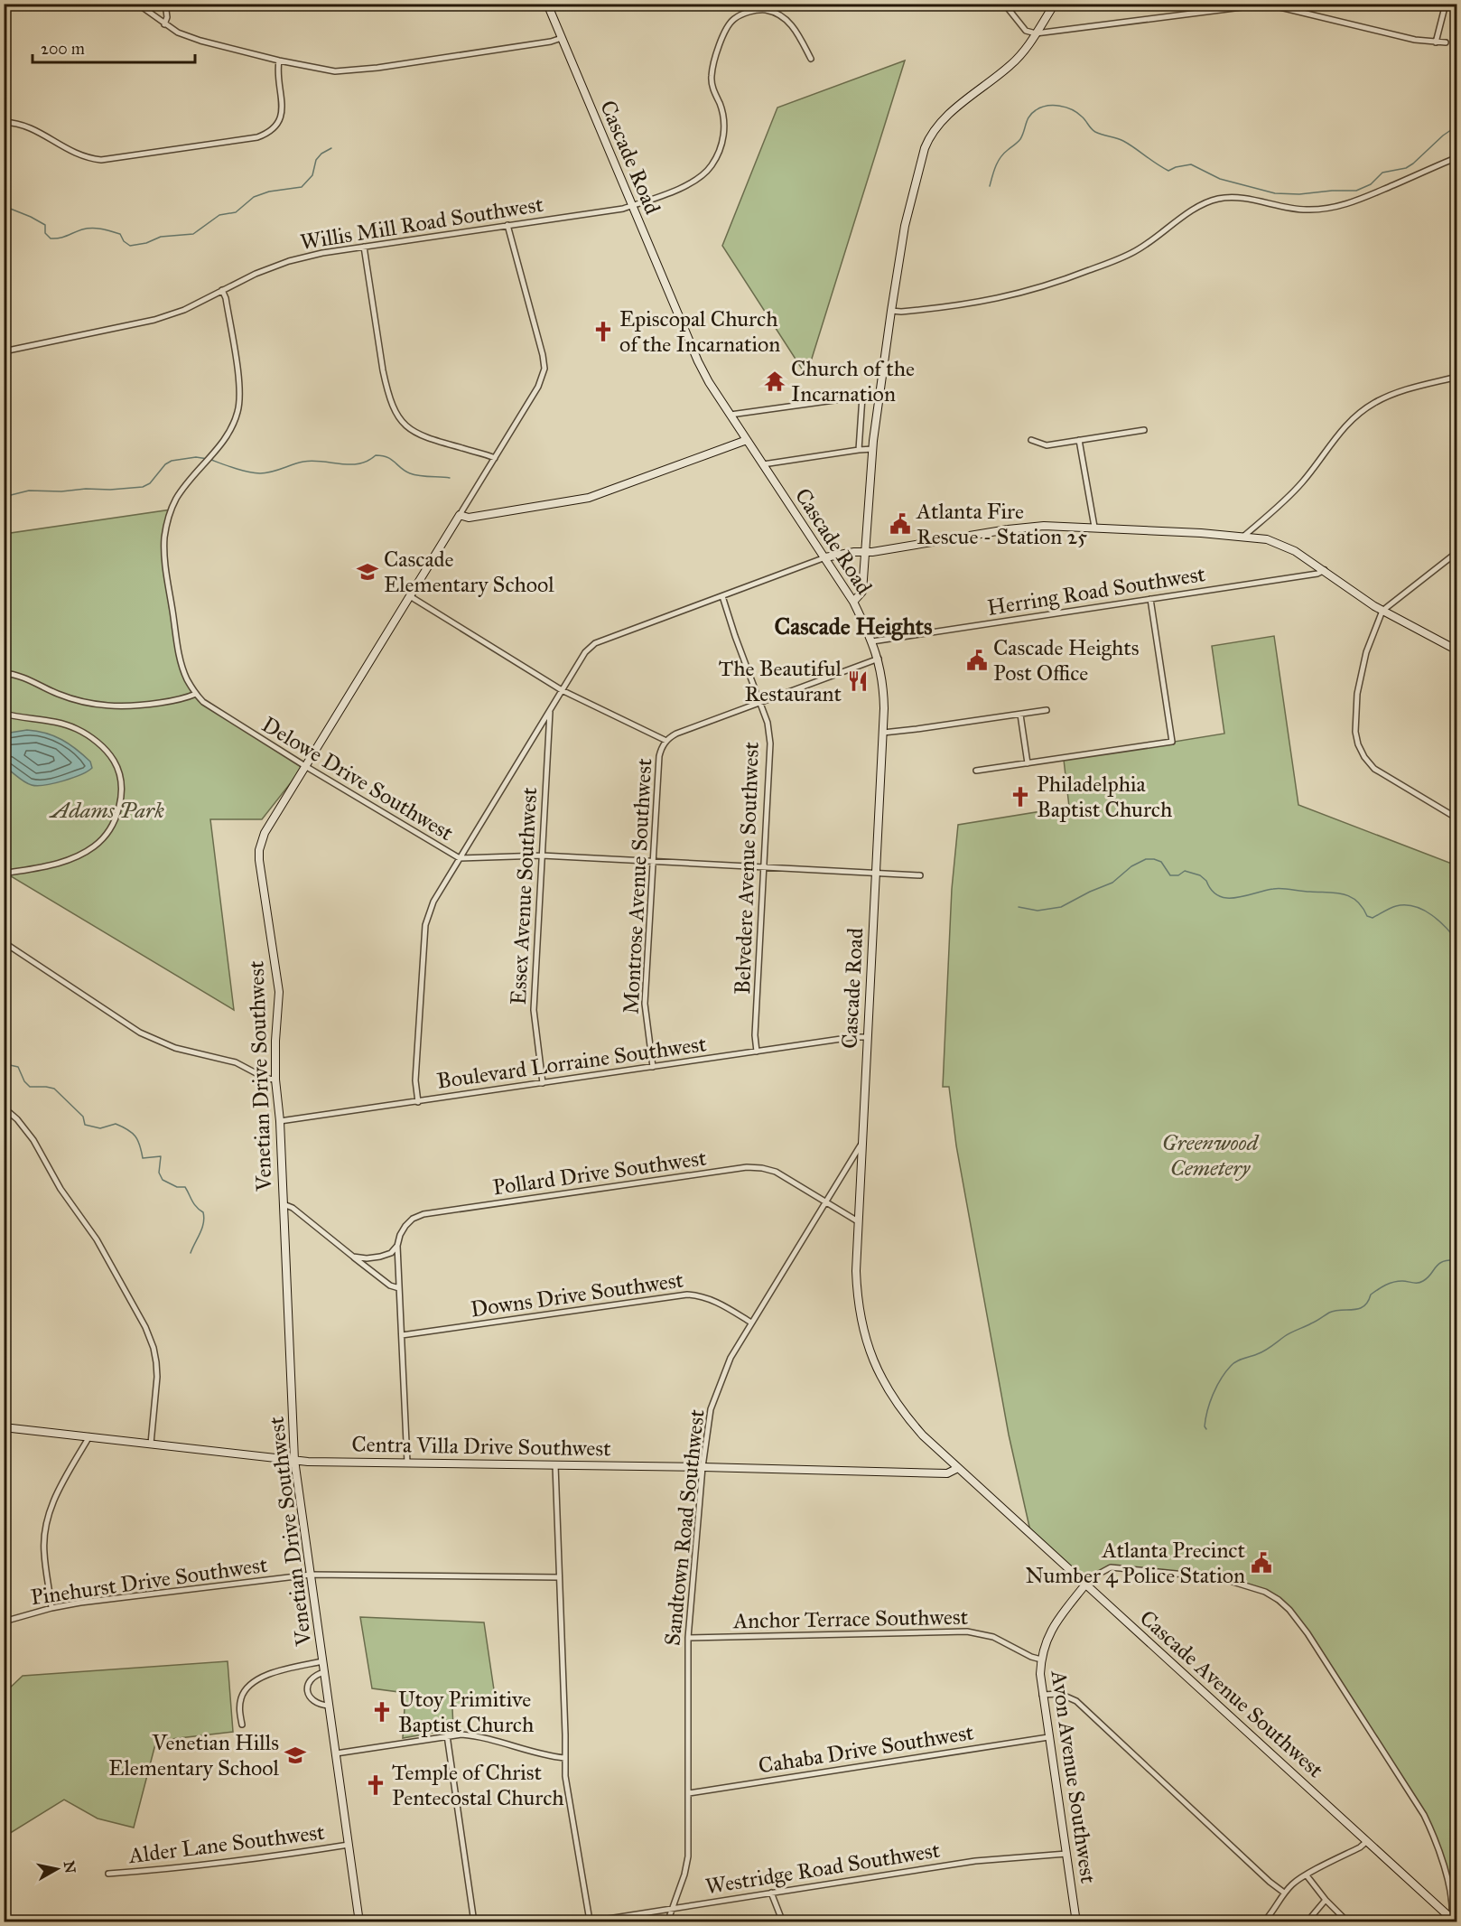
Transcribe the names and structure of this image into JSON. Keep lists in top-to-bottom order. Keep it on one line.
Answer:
{"streets":{"street":["Cascade Road","Willis Mill Road Southwest","Herring Road Southwest","Delowe Drive Southwest","Belvedere Avenue Southwest","Montrose Avenue Southwest","Essex Avenue Southwest","Boulevard Lorraine Southwest","Venetian Drive Southwest","Pollard Drive Southwest","Downs Drive Southwest","Centra Villa Drive Southwest","Sandtown Road Southwest","Pinehurst Drive Southwest","Anchor Terrace Southwest","Cascade Avenue Southwest","Cahaba Drive Southwest","Avon Avenue Southwest","Alder Lane Southwest","Westridge Road Southwest"]},"crossings":[["Cascade Road","Willis Mill Road Southwest"],["Cascade Road","Herring Road Southwest"],["Cascade Road","Delowe Drive Southwest"],["Cascade Road","Boulevard Lorraine Southwest"],["Cascade Road","Sandtown Road Southwest"],["Cascade Road","Cascade Avenue Southwest"],["Delowe Drive Southwest","Belvedere Avenue Southwest"],["Delowe Drive Southwest","Montrose Avenue Southwest"],["Delowe Drive Southwest","Essex Avenue Southwest"],["Delowe Drive Southwest","Venetian Drive Southwest"],["Belvedere Avenue Southwest","Boulevard Lorraine Southwest"],["Montrose Avenue Southwest","Boulevard Lorraine Southwest"],["Essex Avenue Southwest","Boulevard Lorraine Southwest"],["Boulevard Lorraine Southwest","Venetian Drive Southwest"],["Venetian Drive Southwest","Centra Villa Drive Southwest"],["Venetian Drive Southwest","Pinehurst Drive Southwest"],["Venetian Drive Southwest","Alder Lane Southwest"],["Pollard Drive Southwest","Sandtown Road Southwest"],["Pollard Drive Southwest","Cascade Avenue Southwest"],["Downs Drive Southwest","Sandtown Road Southwest"],["Centra Villa Drive Southwest","Sandtown Road Southwest"],["Centra Villa Drive Southwest","Cascade Avenue Southwest"],["Sandtown Road Southwest","Anchor Terrace Southwest"],["Sandtown Road Southwest","Cahaba Drive Southwest"],["Sandtown Road Southwest","Westridge Road Southwest"],["Anchor Terrace Southwest","Avon Avenue Southwest"],["Cascade Avenue Southwest","Avon Avenue Southwest"],["Cahaba Drive Southwest","Avon Avenue Southwest"],["Avon Avenue Southwest","Westridge Road Southwest"]],"districts":["Cascade Heights"],"parks":["Adams Park","Greenwood Cemetery"],"places":{"church":["Episcopal Church of the Incarnation","Philadelphia Baptist Church","Utoy Primitive Baptist Church","Temple of Christ Pentecostal Church"],"temple":["Church of the Incarnation"],"public building":["Atlanta Fire Rescue - Station 25","Cascade Heights Post Office","Atlanta Precinct Number 4 Police Station"],"school or university":["Cascade Elementary School","Venetian Hills Elementary School"],"restaurant":["The Beautiful Restaurant"]},"scale_bar":"200 m","north":"right"}
